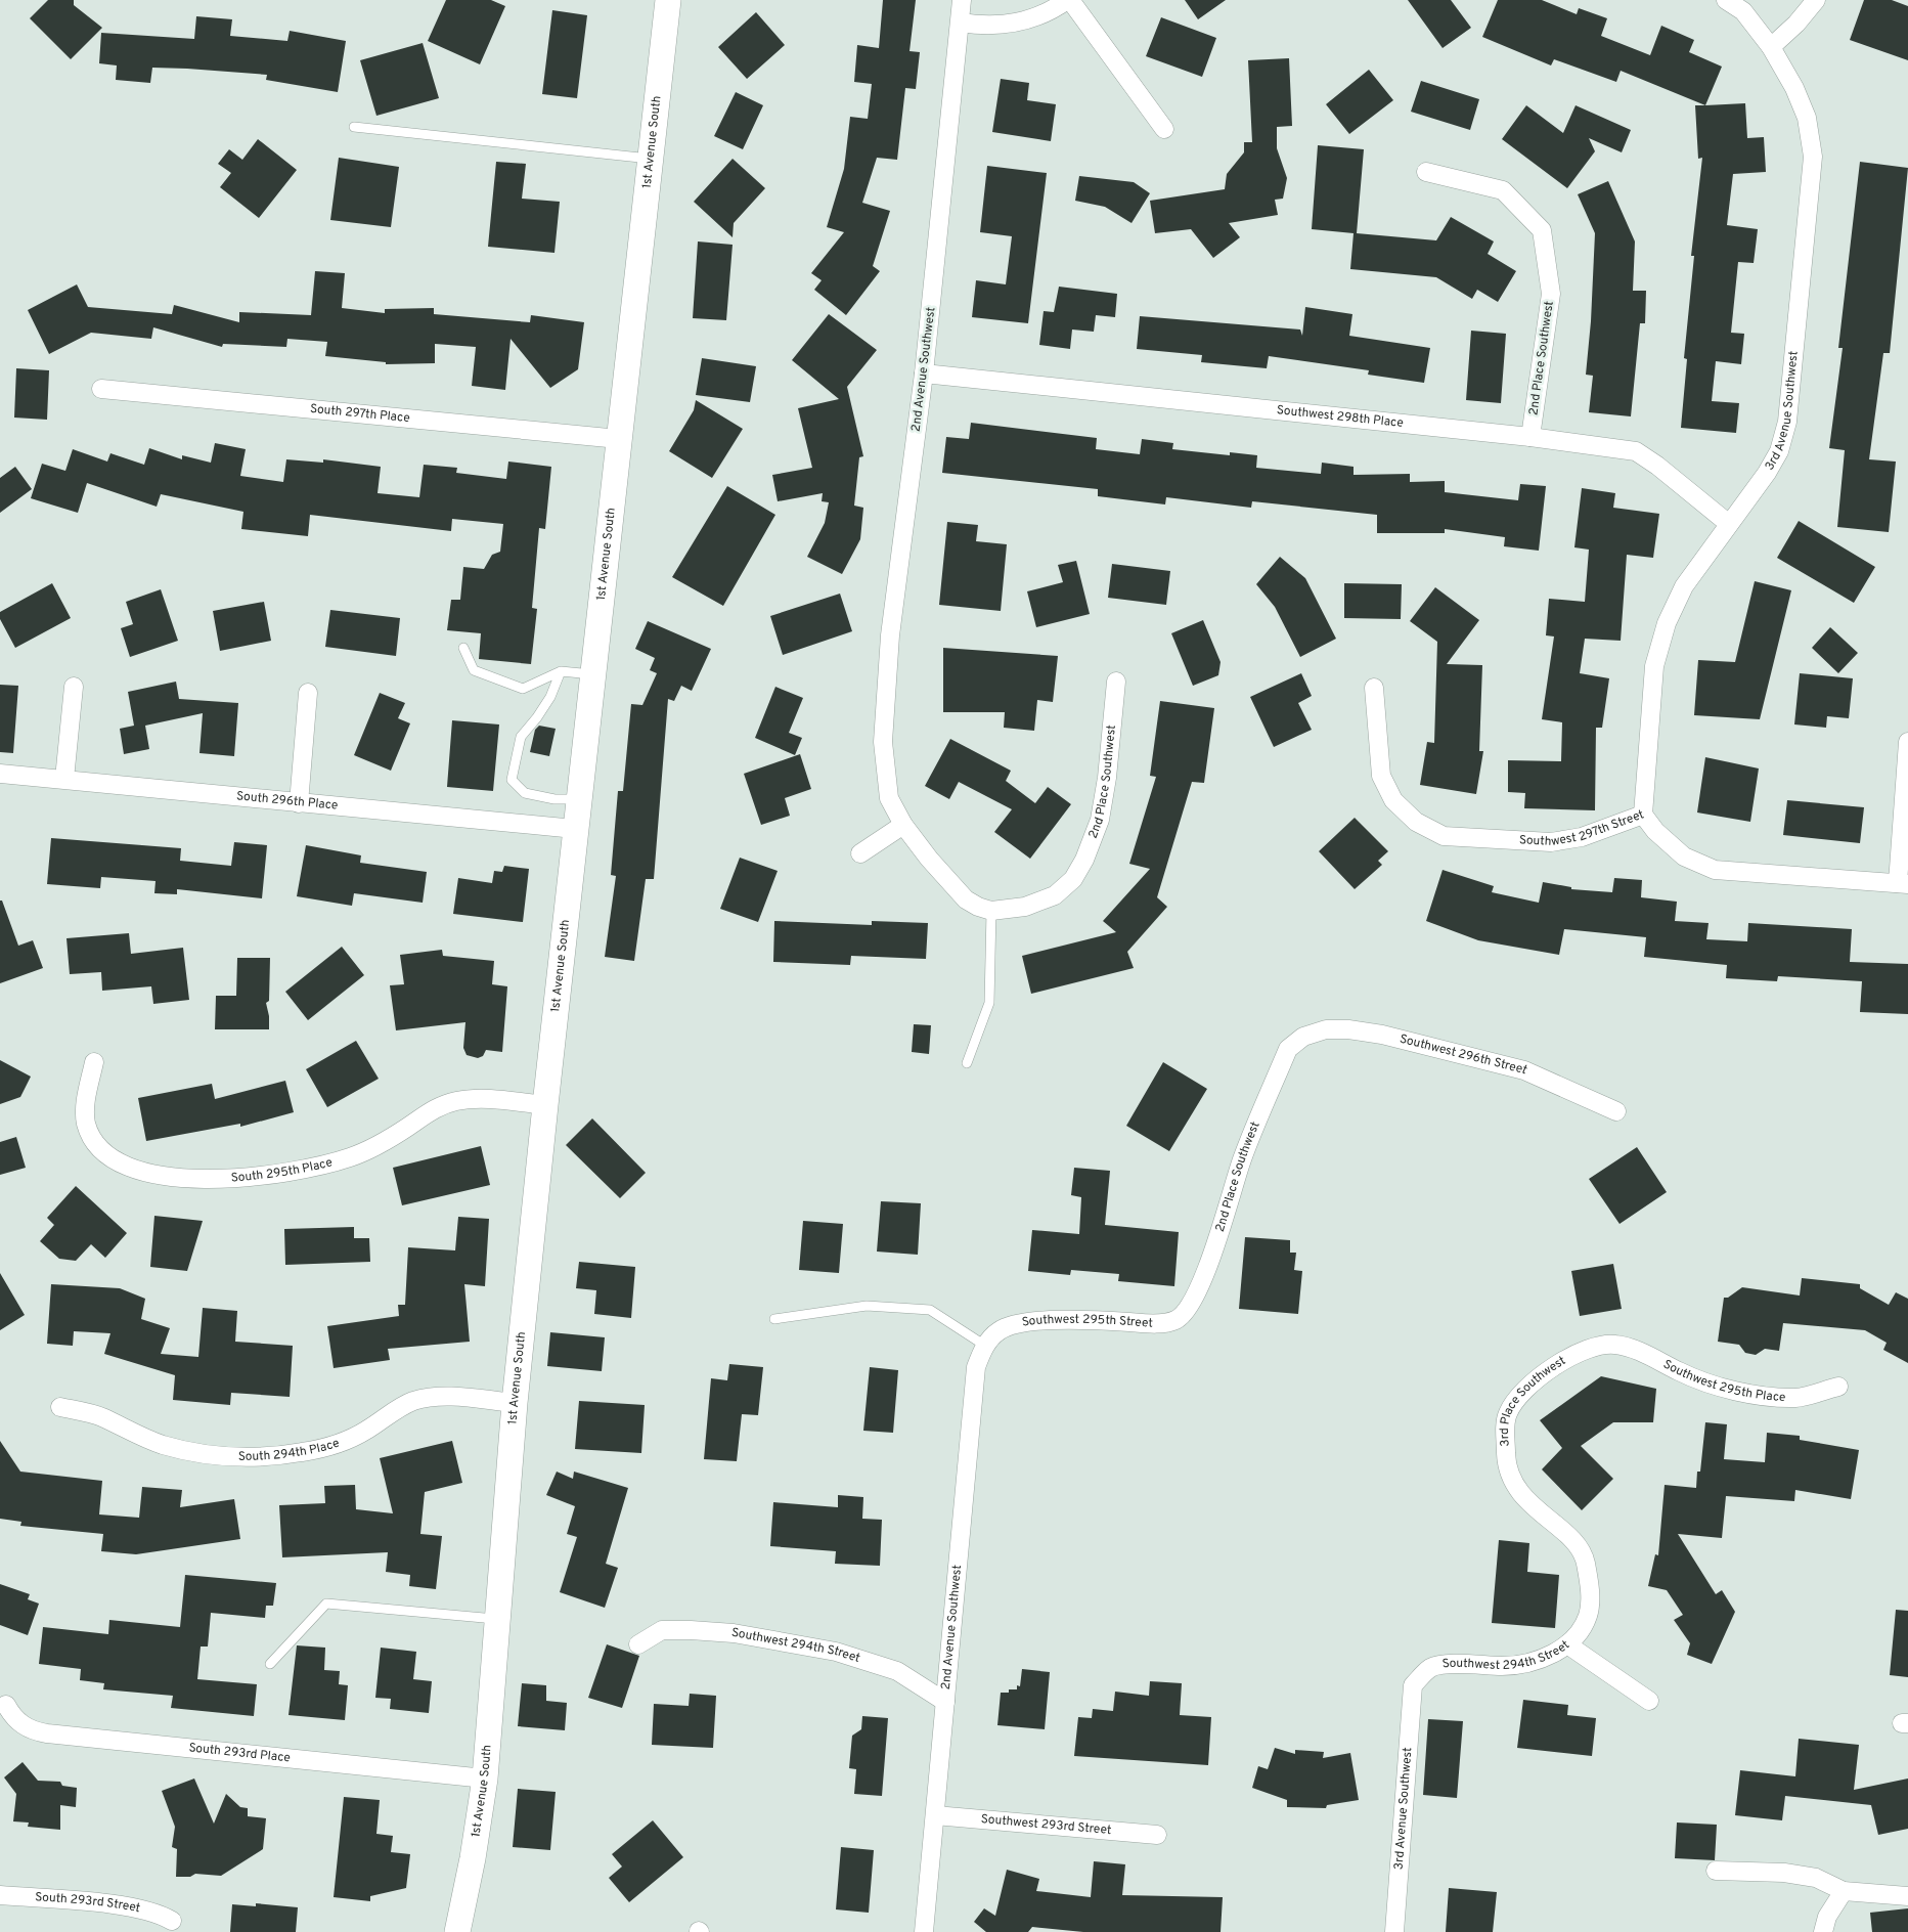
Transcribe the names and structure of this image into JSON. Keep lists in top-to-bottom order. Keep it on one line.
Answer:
{"streets":{"street":["1st Avenue South","2nd Place Southwest","2nd Avenue Southwest","3rd Avenue Southwest","South 297th Place","Southwest 298th Place","South 296th Place","Southwest 297th Street","Southwest 296th Street","South 295th Place","Southwest 295th Street","Southwest 295th Place","3rd Place Southwest","South 294th Place","Southwest 294th Street","South 293rd Place","Southwest 293rd Street","South 293rd Street"]},"crossings":[["1st Avenue South","South 297th Place"],["1st Avenue South","South 296th Place"],["1st Avenue South","South 295th Place"],["1st Avenue South","South 294th Place"],["1st Avenue South","South 293rd Place"],["2nd Place Southwest","2nd Avenue Southwest"],["2nd Place Southwest","Southwest 298th Place"],["2nd Place Southwest","Southwest 296th Street"],["2nd Place Southwest","Southwest 295th Street"],["2nd Avenue Southwest","Southwest 298th Place"],["2nd Avenue Southwest","Southwest 295th Street"],["2nd Avenue Southwest","Southwest 294th Street"],["2nd Avenue Southwest","Southwest 293rd Street"],["3rd Avenue Southwest","Southwest 298th Place"],["3rd Avenue Southwest","Southwest 297th Street"],["3rd Avenue Southwest","Southwest 294th Street"],["Southwest 295th Place","3rd Place Southwest"],["3rd Place Southwest","Southwest 294th Street"]]}
